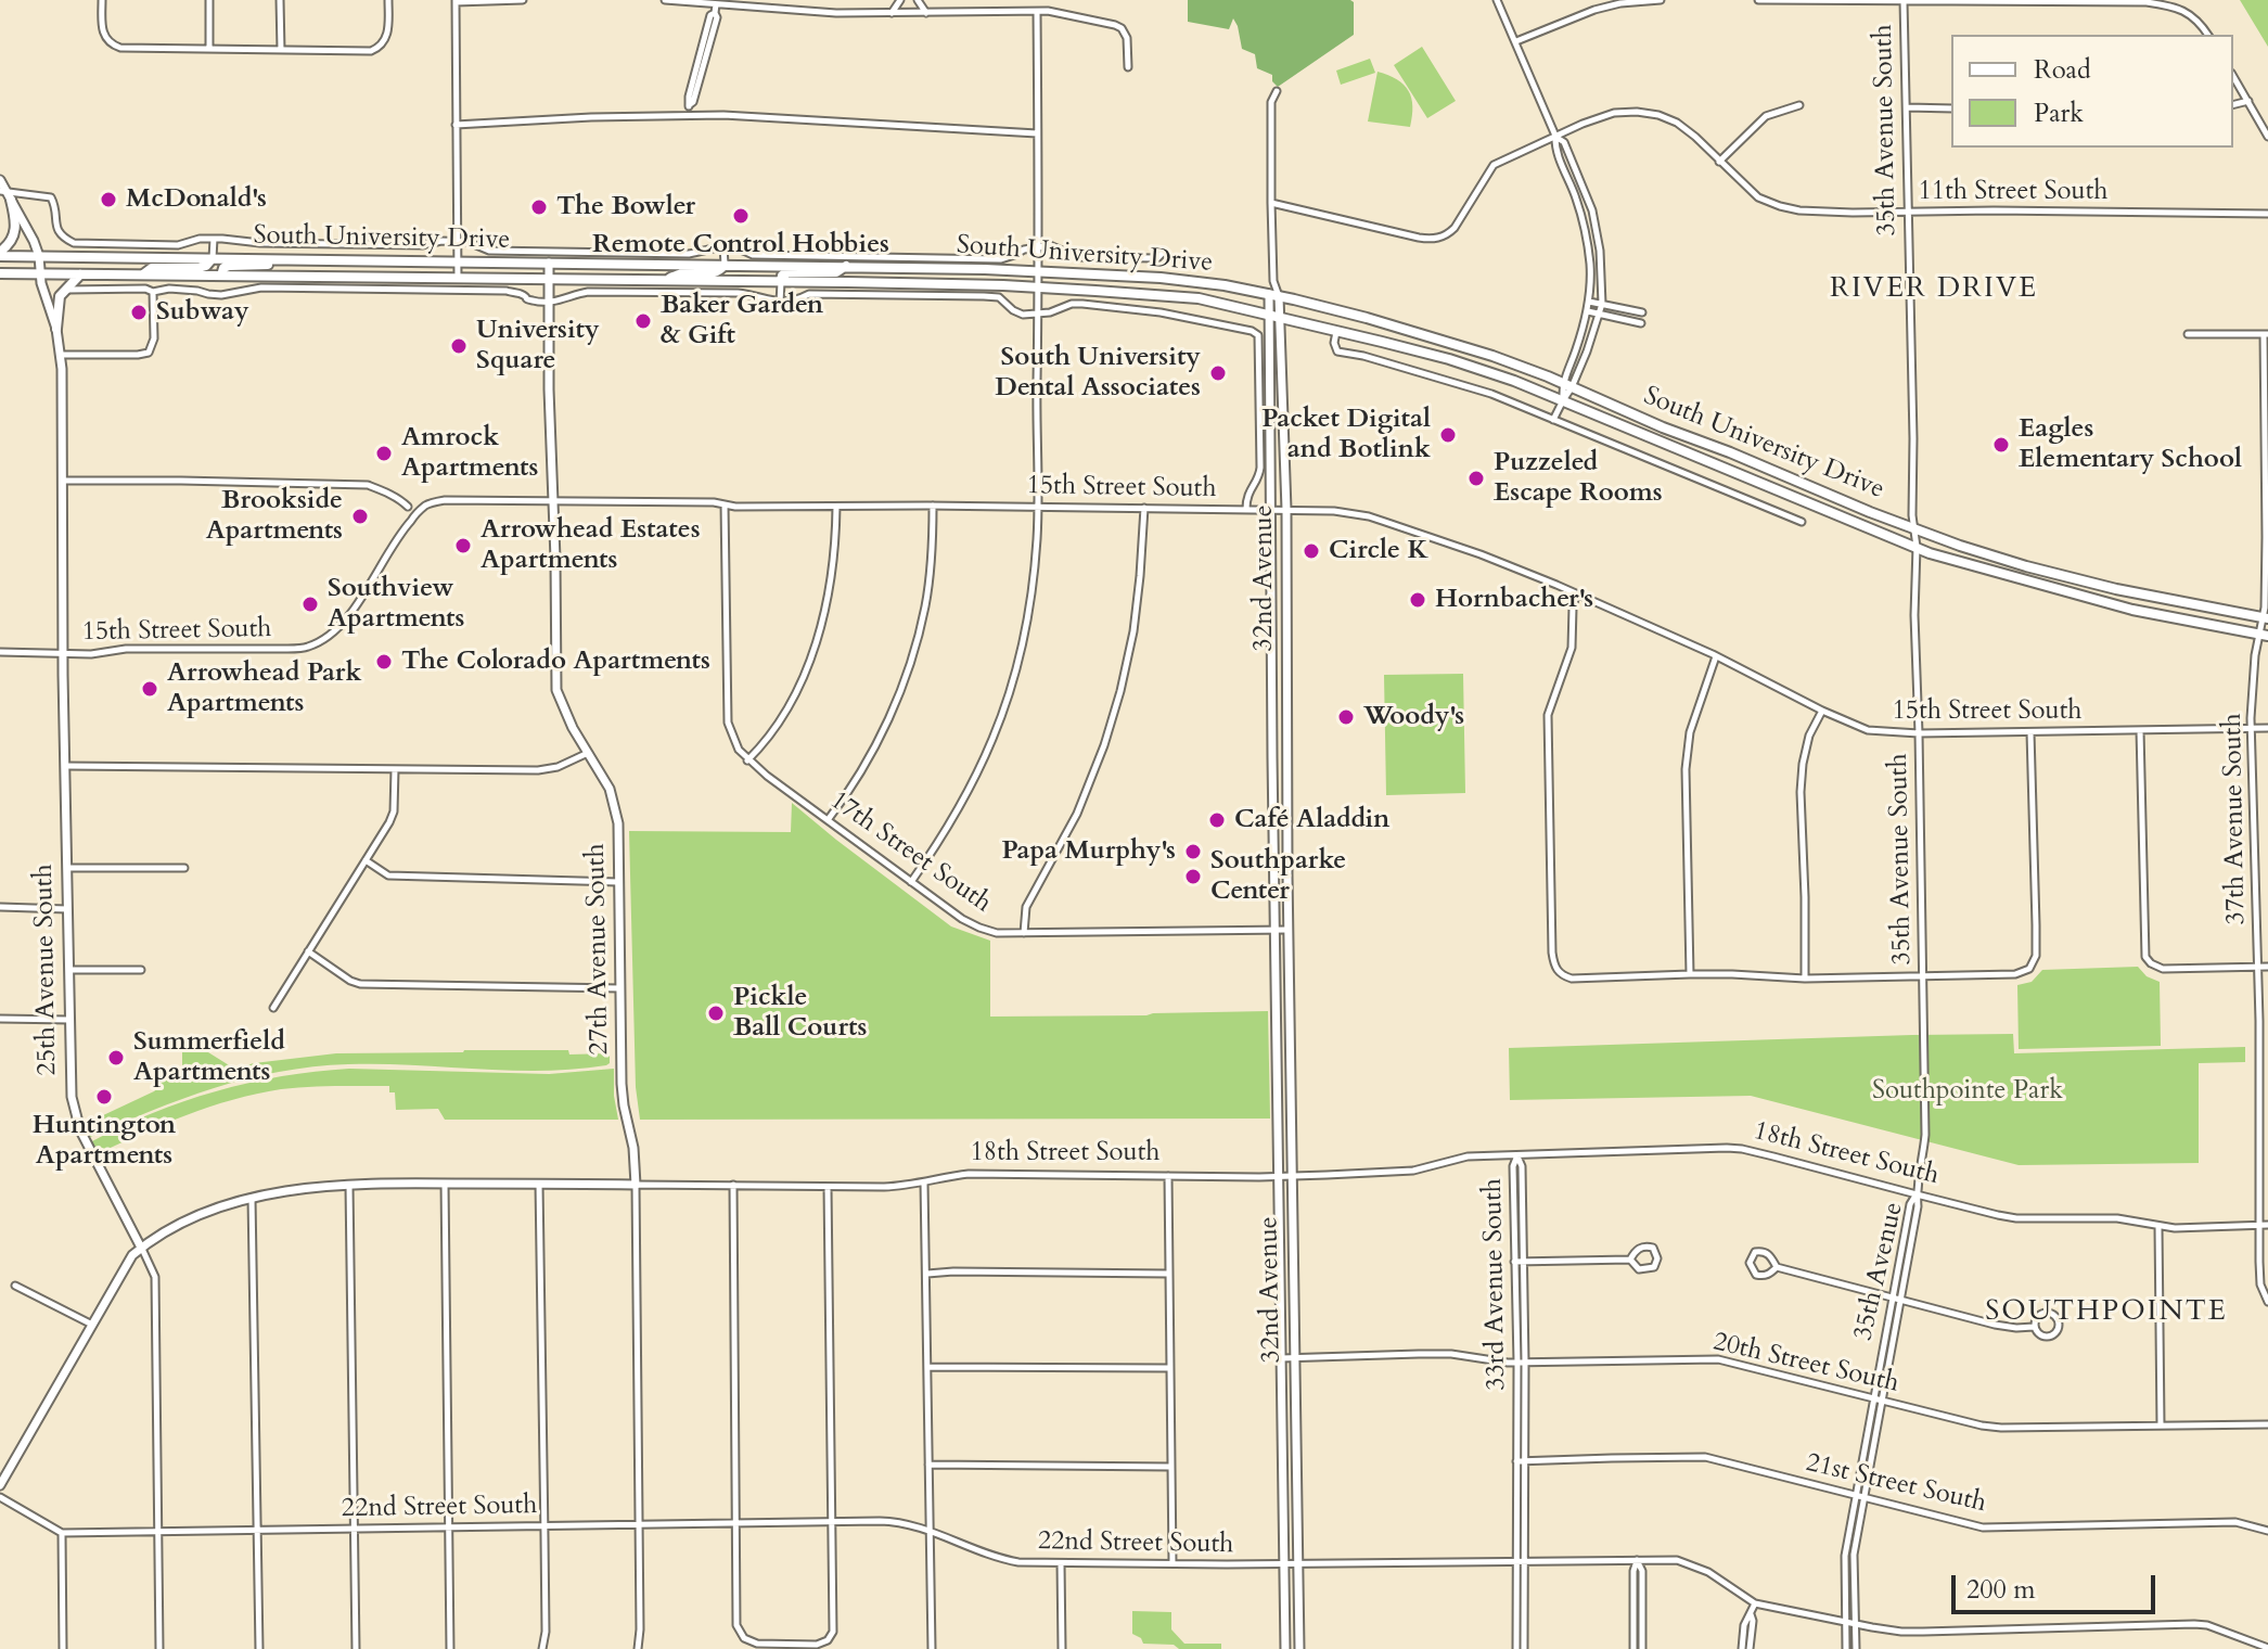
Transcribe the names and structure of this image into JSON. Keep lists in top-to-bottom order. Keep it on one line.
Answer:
{"streets":{"main road":["South University Drive"],"street":["35th Avenue South","11th Street South","15th Street South","32nd Avenue","37th Avenue South","17th Street South","27th Avenue South","25th Avenue South","18th Street South","35th Avenue","33rd Avenue South","20th Street South","21st Street South","22nd Street South"]},"crossings":[["35th Avenue South","11th Street South"],["35th Avenue South","South University Drive"],["35th Avenue South","15th Street South"],["35th Avenue South","18th Street South"],["35th Avenue South","35th Avenue"],["11th Street South","32nd Avenue"],["South University Drive","32nd Avenue"],["South University Drive","37th Avenue South"],["South University Drive","27th Avenue South"],["South University Drive","25th Avenue South"],["15th Street South","32nd Avenue"],["15th Street South","37th Avenue South"],["15th Street South","27th Avenue South"],["15th Street South","25th Avenue South"],["32nd Avenue","17th Street South"],["32nd Avenue","18th Street South"],["32nd Avenue","20th Street South"],["32nd Avenue","22nd Street South"],["37th Avenue South","18th Street South"],["27th Avenue South","18th Street South"],["27th Avenue South","22nd Street South"],["25th Avenue South","18th Street South"],["25th Avenue South","22nd Street South"],["18th Street South","35th Avenue"],["18th Street South","33rd Avenue South"],["35th Avenue","20th Street South"],["35th Avenue","21st Street South"],["35th Avenue","22nd Street South"],["33rd Avenue South","20th Street South"],["33rd Avenue South","21st Street South"],["33rd Avenue South","22nd Street South"]],"districts":["RIVER DRIVE","SOUTHPOINTE"],"parks":["Southpointe Park"],"places":["McDonald's","The Bowler","Remote Control Hobbies","Subway","Baker Garden & Gift","University Square","South University Dental Associates","Packet Digital and Botlink","Eagles Elementary School","Amrock Apartments","Puzzeled Escape Rooms","Brookside Apartments","Arrowhead Estates Apartments","Circle K","Hornbacher's","Southview Apartments","The Colorado Apartments","Arrowhead Park Apartments","Woody's","Café Aladdin","Papa Murphy's","Southparke Center","Pickle Ball Courts","Summerfield Apartments","Huntington Apartments"],"legend":["Road","Park"],"scale_bar":"200 m"}
